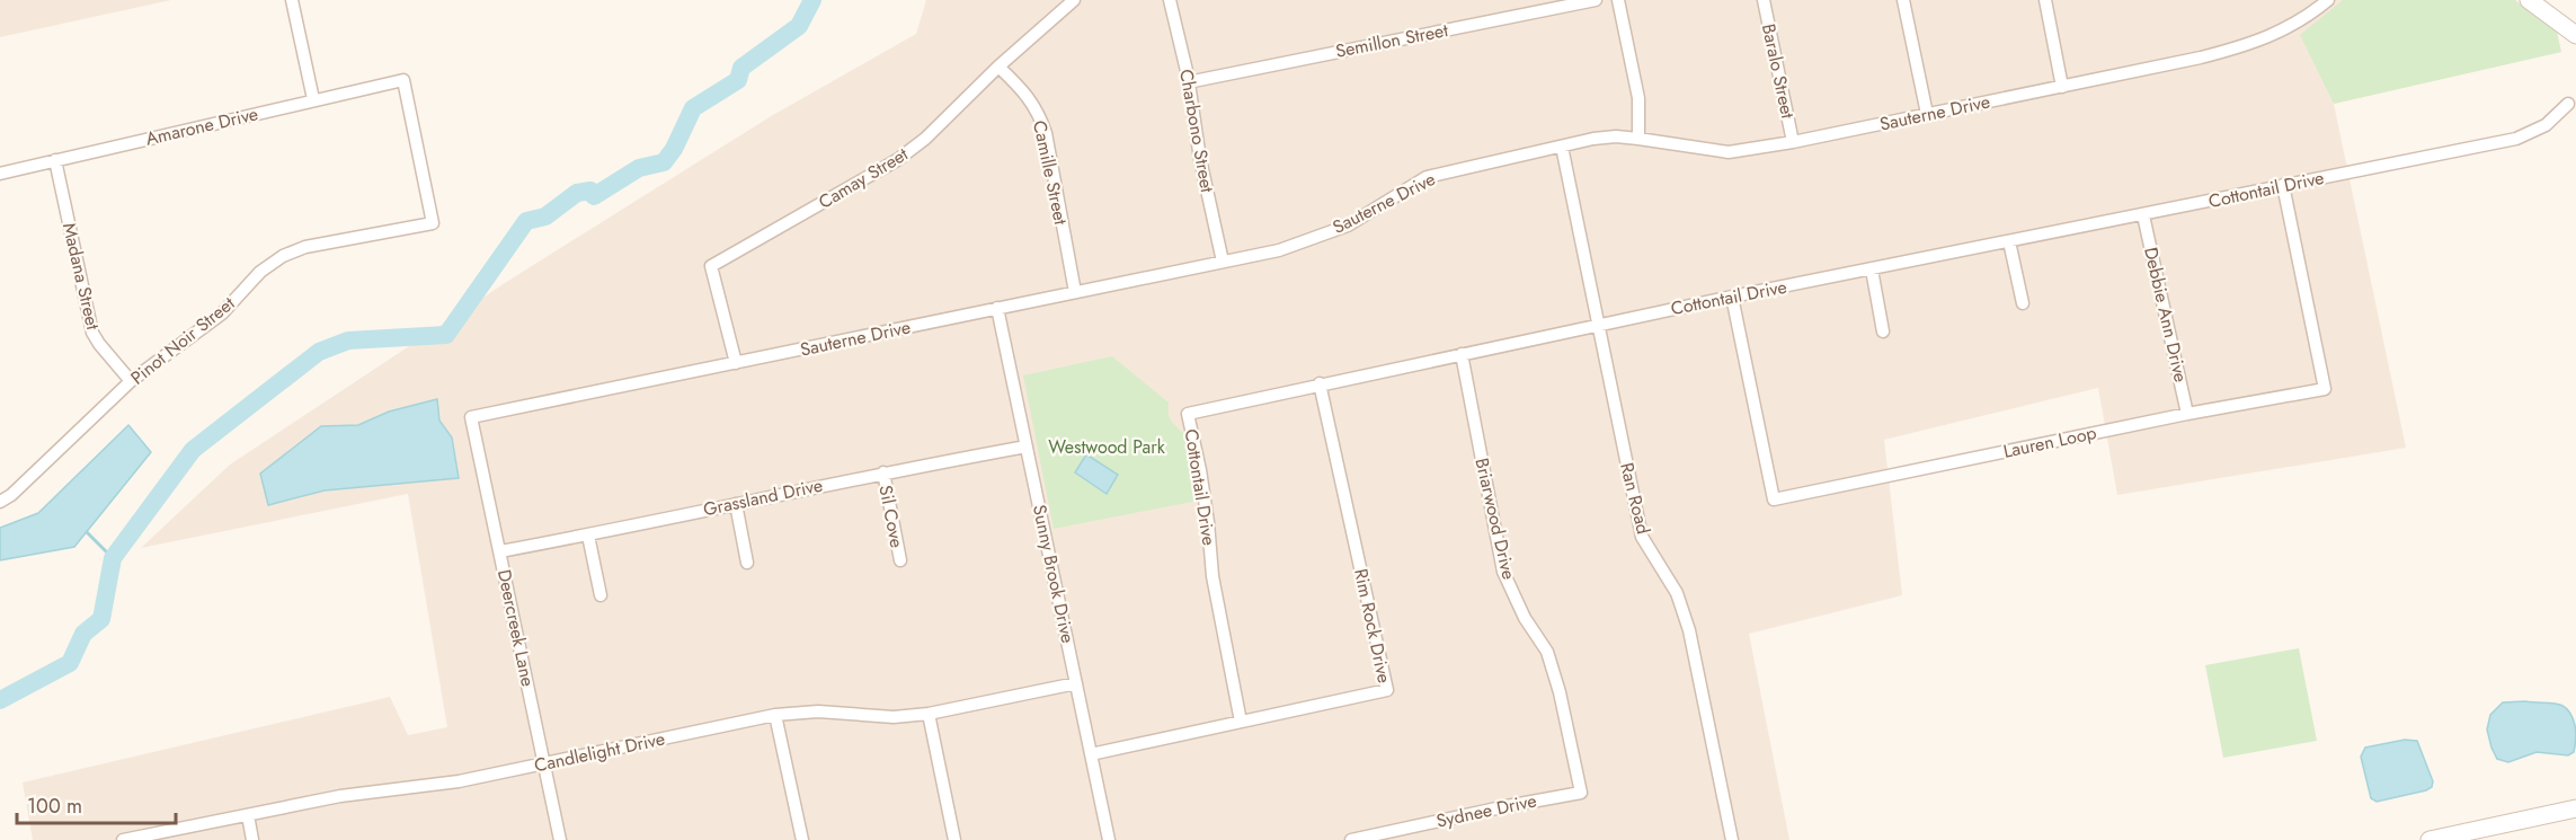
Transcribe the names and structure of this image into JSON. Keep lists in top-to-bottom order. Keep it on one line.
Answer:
{"streets":{"street":["Semillon Street","Baralo Street","Sauterne Drive","Amarone Drive","Charbono Street","Camille Street","Camay Street","Cottontail Drive","Madana Street","Debbie Ann Drive","Pinot Noir Street","Lauren Loop","Grassland Drive","Ran Road","Sil Cove","Briarwood Drive","Sunny Brook Drive","Rim Rock Drive","Deercreek Lane","Candlelight Drive","Sydnee Drive"]},"crossings":[["Semillon Street","Charbono Street"],["Baralo Street","Sauterne Drive"],["Sauterne Drive","Charbono Street"],["Sauterne Drive","Camille Street"],["Sauterne Drive","Camay Street"],["Sauterne Drive","Ran Road"],["Sauterne Drive","Sunny Brook Drive"],["Sauterne Drive","Deercreek Lane"],["Amarone Drive","Madana Street"],["Amarone Drive","Pinot Noir Street"],["Camille Street","Camay Street"],["Cottontail Drive","Debbie Ann Drive"],["Cottontail Drive","Lauren Loop"],["Cottontail Drive","Ran Road"],["Cottontail Drive","Briarwood Drive"],["Cottontail Drive","Rim Rock Drive"],["Madana Street","Pinot Noir Street"],["Debbie Ann Drive","Lauren Loop"],["Grassland Drive","Sil Cove"],["Grassland Drive","Sunny Brook Drive"],["Grassland Drive","Deercreek Lane"],["Briarwood Drive","Sydnee Drive"],["Sunny Brook Drive","Rim Rock Drive"],["Sunny Brook Drive","Candlelight Drive"],["Deercreek Lane","Candlelight Drive"]],"parks":["Westwood Park"],"scale_bar":"100 m"}
